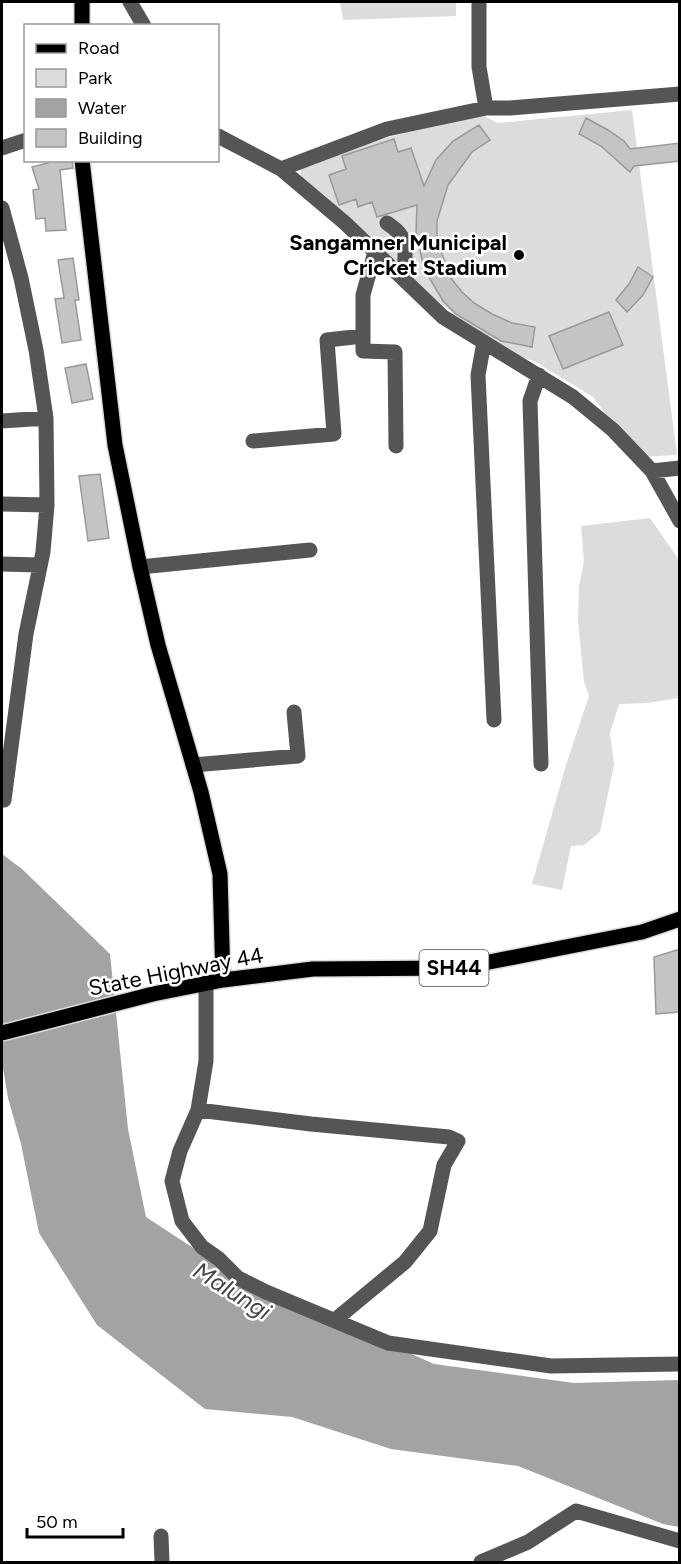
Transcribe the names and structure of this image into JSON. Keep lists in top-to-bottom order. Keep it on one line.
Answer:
{"streets":{"main road":["SH44","State Highway 44"]},"water":["Malungi"],"places":["Sangamner Municipal Cricket Stadium"],"legend":["Road","Park","Water","Building"],"scale_bar":"50 m"}
